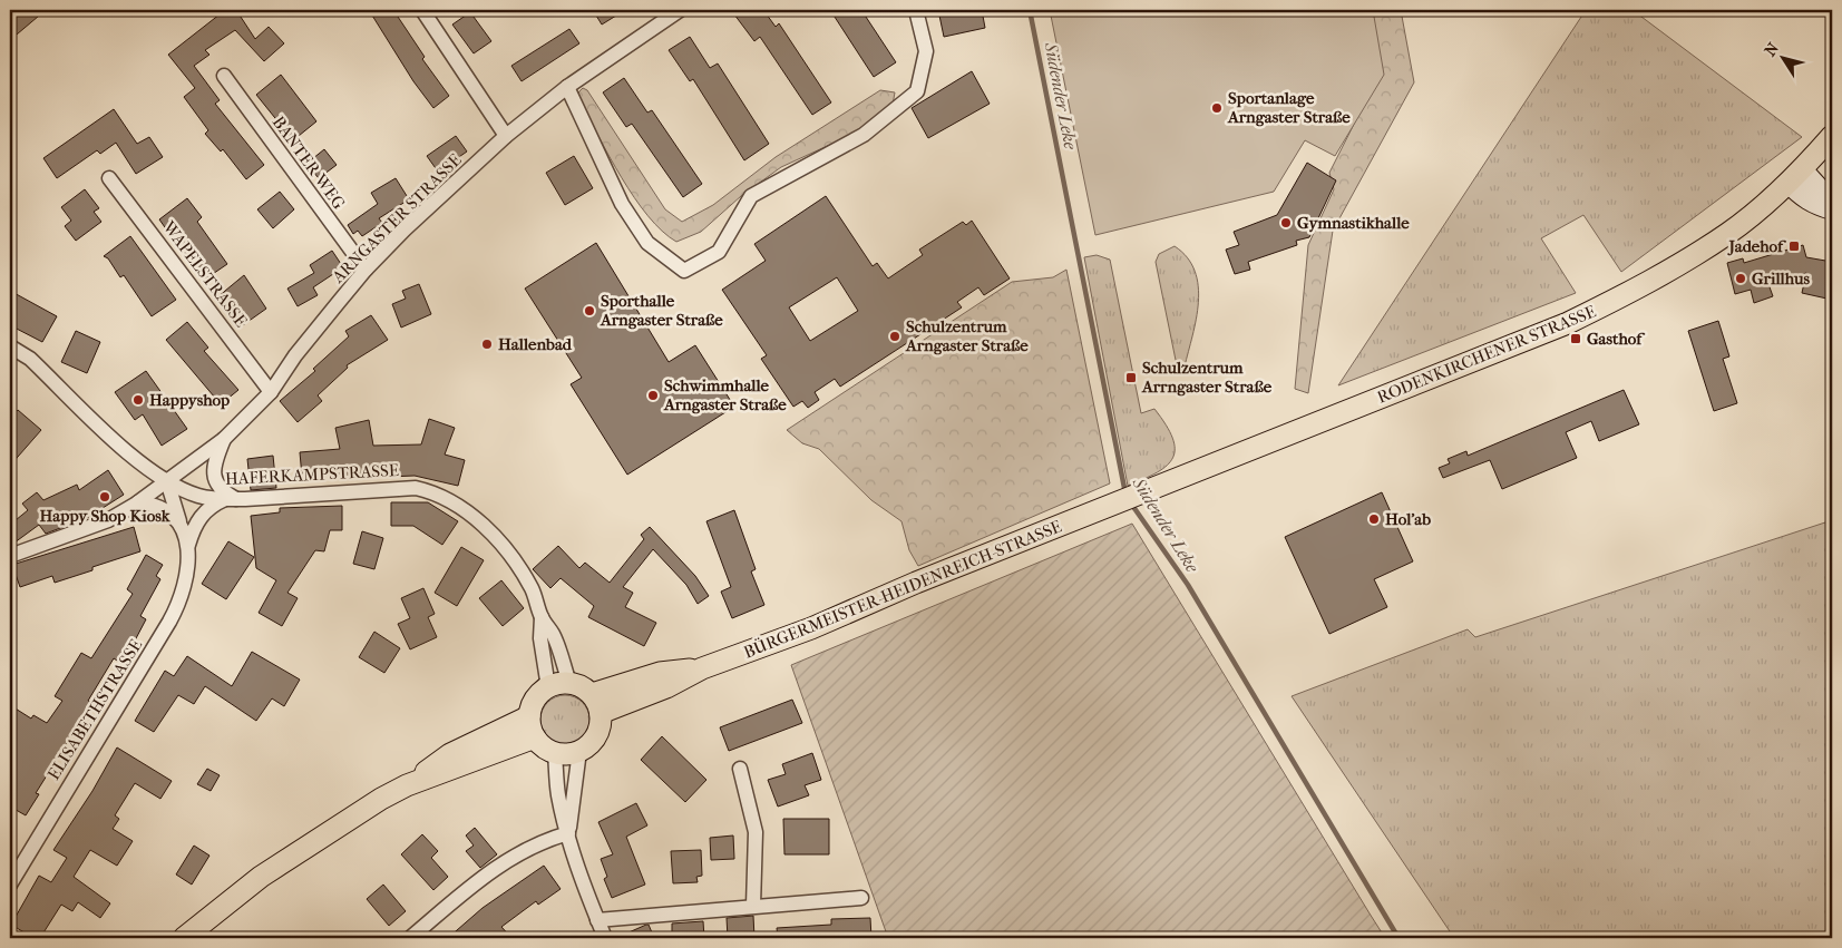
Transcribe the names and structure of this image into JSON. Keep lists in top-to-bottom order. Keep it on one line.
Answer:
{"streets":{"main road":["RODENKIRCHENER STRASSE","BÜRGERMEISTER-HEIDENREICH-STRASSE"],"street":["BANTER WEG","ARNGASTER STRASSE","WAPELSTRASSE","HAFERKAMPSTRASSE","ELISABETHSTRASSE"]},"crossings":[["BANTER WEG","ARNGASTER STRASSE"],["ARNGASTER STRASSE","WAPELSTRASSE"],["ARNGASTER STRASSE","HAFERKAMPSTRASSE"],["RODENKIRCHENER STRASSE","BÜRGERMEISTER-HEIDENREICH-STRASSE"],["HAFERKAMPSTRASSE","BÜRGERMEISTER-HEIDENREICH-STRASSE"]],"water":["Südender Leke"],"places":{"other":["Sportanlage Arngaster Straße","Gymnastikhalle","Grillhus","Sporthalle Arngaster Straße","Schulzentrum Arngaster Straße","Hallenbad","Schwimmhalle Arngaster Straße","Happyshop","Happy Shop Kiosk","Hol'ab"],"transit":["Jadehof","Gasthof","Schulzentrum Arrngaster Straße"]},"north":"top left"}
